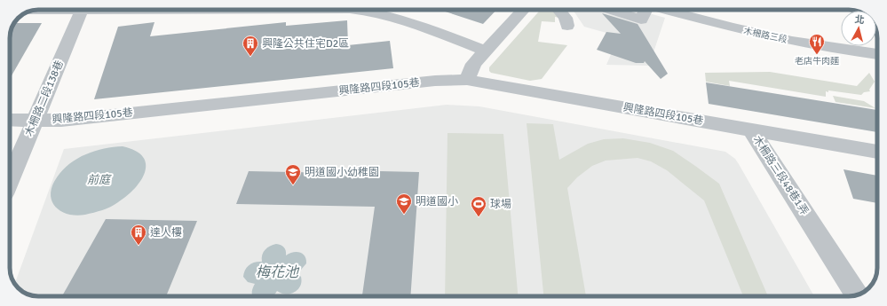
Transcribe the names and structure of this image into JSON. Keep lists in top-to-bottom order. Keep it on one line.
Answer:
{"streets":{"street":["木柵路三段","興隆路四段105巷","木柵路二段138巷","木柵路三段48巷1弄"]},"crossings":[["興隆路四段105巷","木柵路二段138巷"],["興隆路四段105巷","木柵路三段48巷1弄"]],"water":["前庭","梅花池"],"places":{"restaurant":["老店牛肉麵"],"building":["興隆公共住宅D2區","達人樓"],"school or university":["明道國小幼稚園","明道國小"],"sports":["球場"]},"north":"top"}
